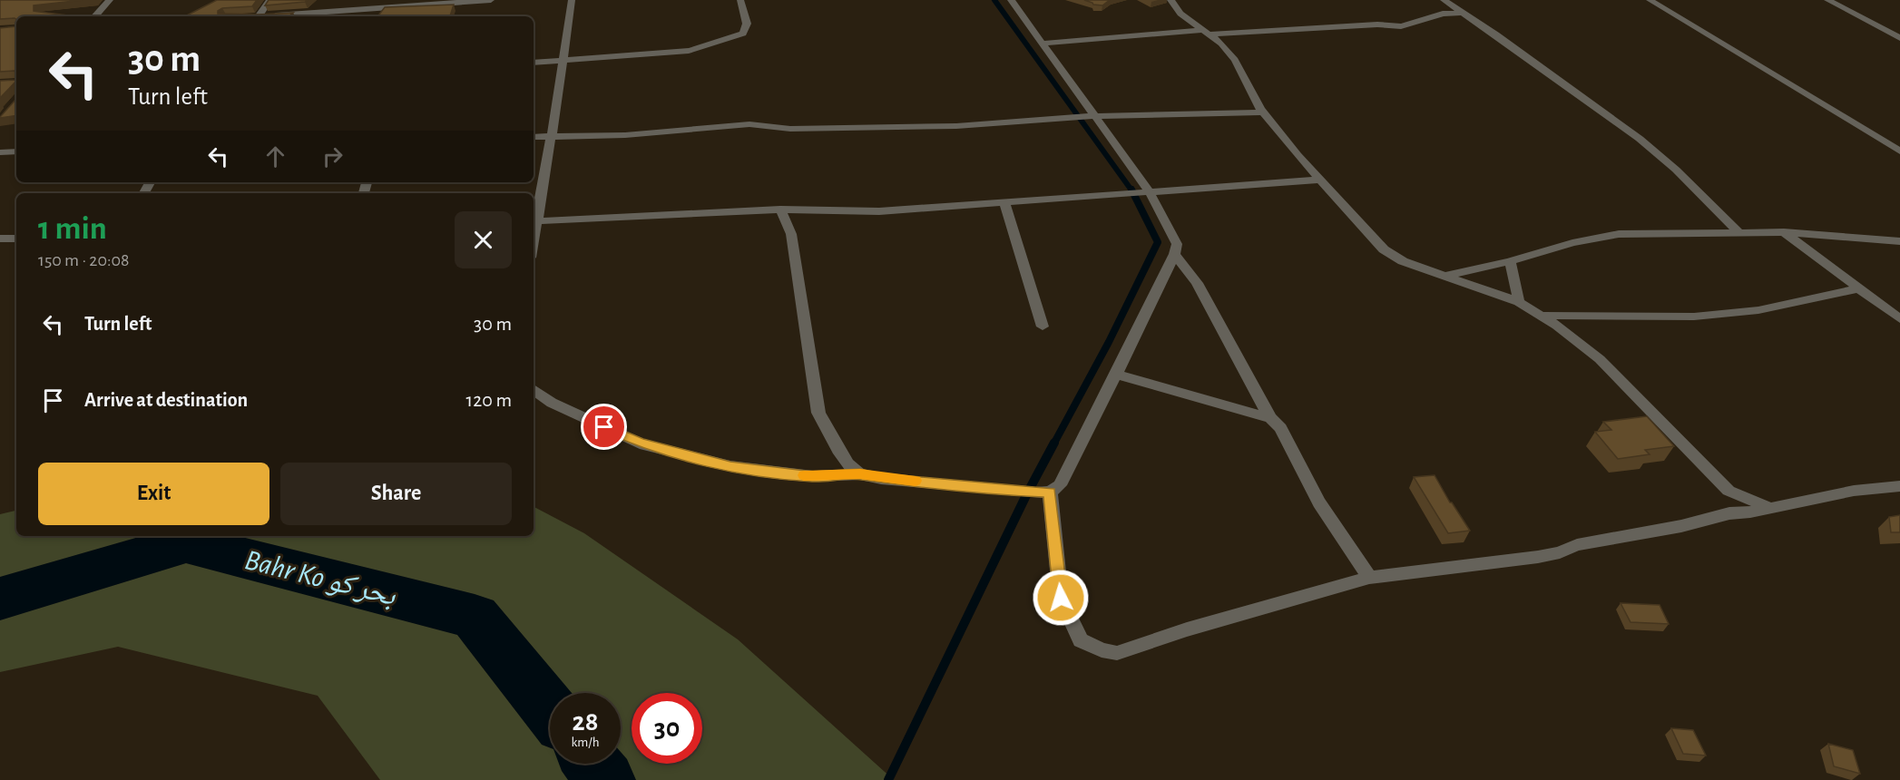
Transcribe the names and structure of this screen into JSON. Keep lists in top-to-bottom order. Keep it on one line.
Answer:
{"water":["Bahr Ko بحر كو"],"page":{"turn":["30 m","Turn left"],"heading":["1 min","150 m · 20:08"],"list":[{"name":"Turn left","value":"30 m"},{"name":"Arrive at destination","value":"120 m"}],"buttons":["Exit","Share"],"speed":"28 km/h","limit":"30"}}
